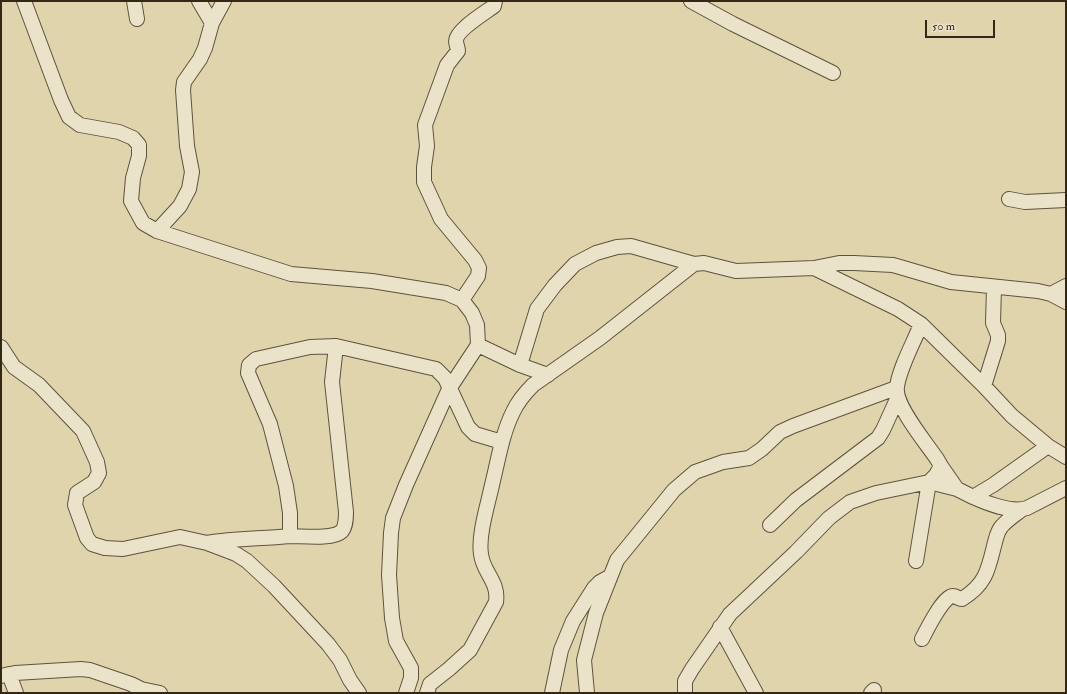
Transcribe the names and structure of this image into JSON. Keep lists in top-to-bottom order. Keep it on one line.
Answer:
{"scale_bar":"50 m"}
